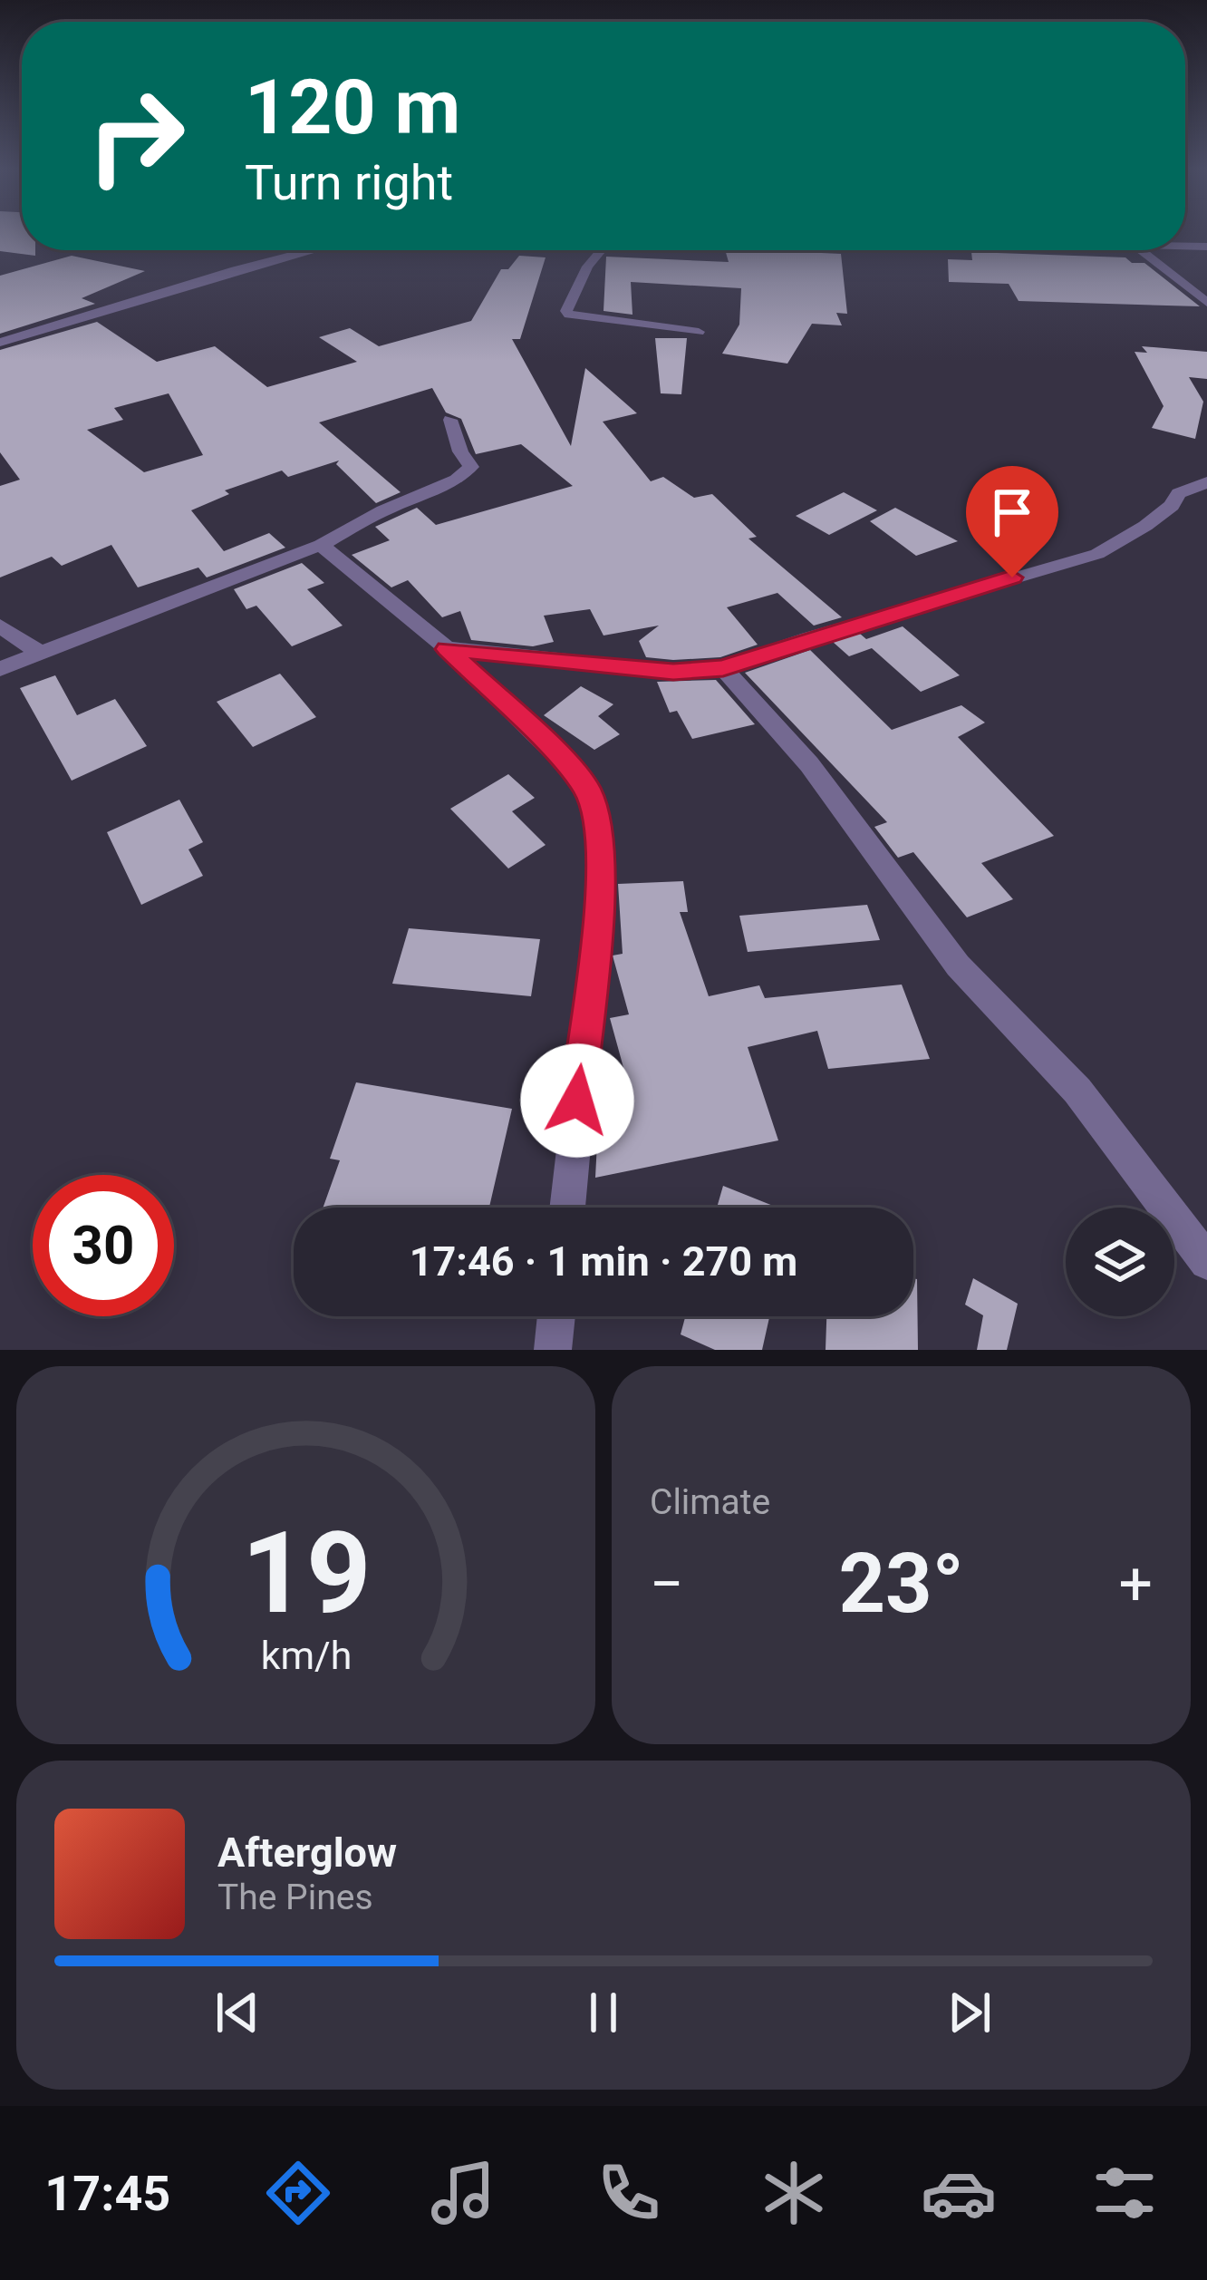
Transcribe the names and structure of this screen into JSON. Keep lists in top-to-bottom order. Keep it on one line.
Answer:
{"page":{"turn":["120 m","Turn right"],"limit":"30","trip":"17:46 · 1 min · 270 m","tile":"Climate","heat":["−","23°","+"],"song":["Afterglow","The Pines"],"tabs":"17:45","gauge":["19","km/h"]}}
